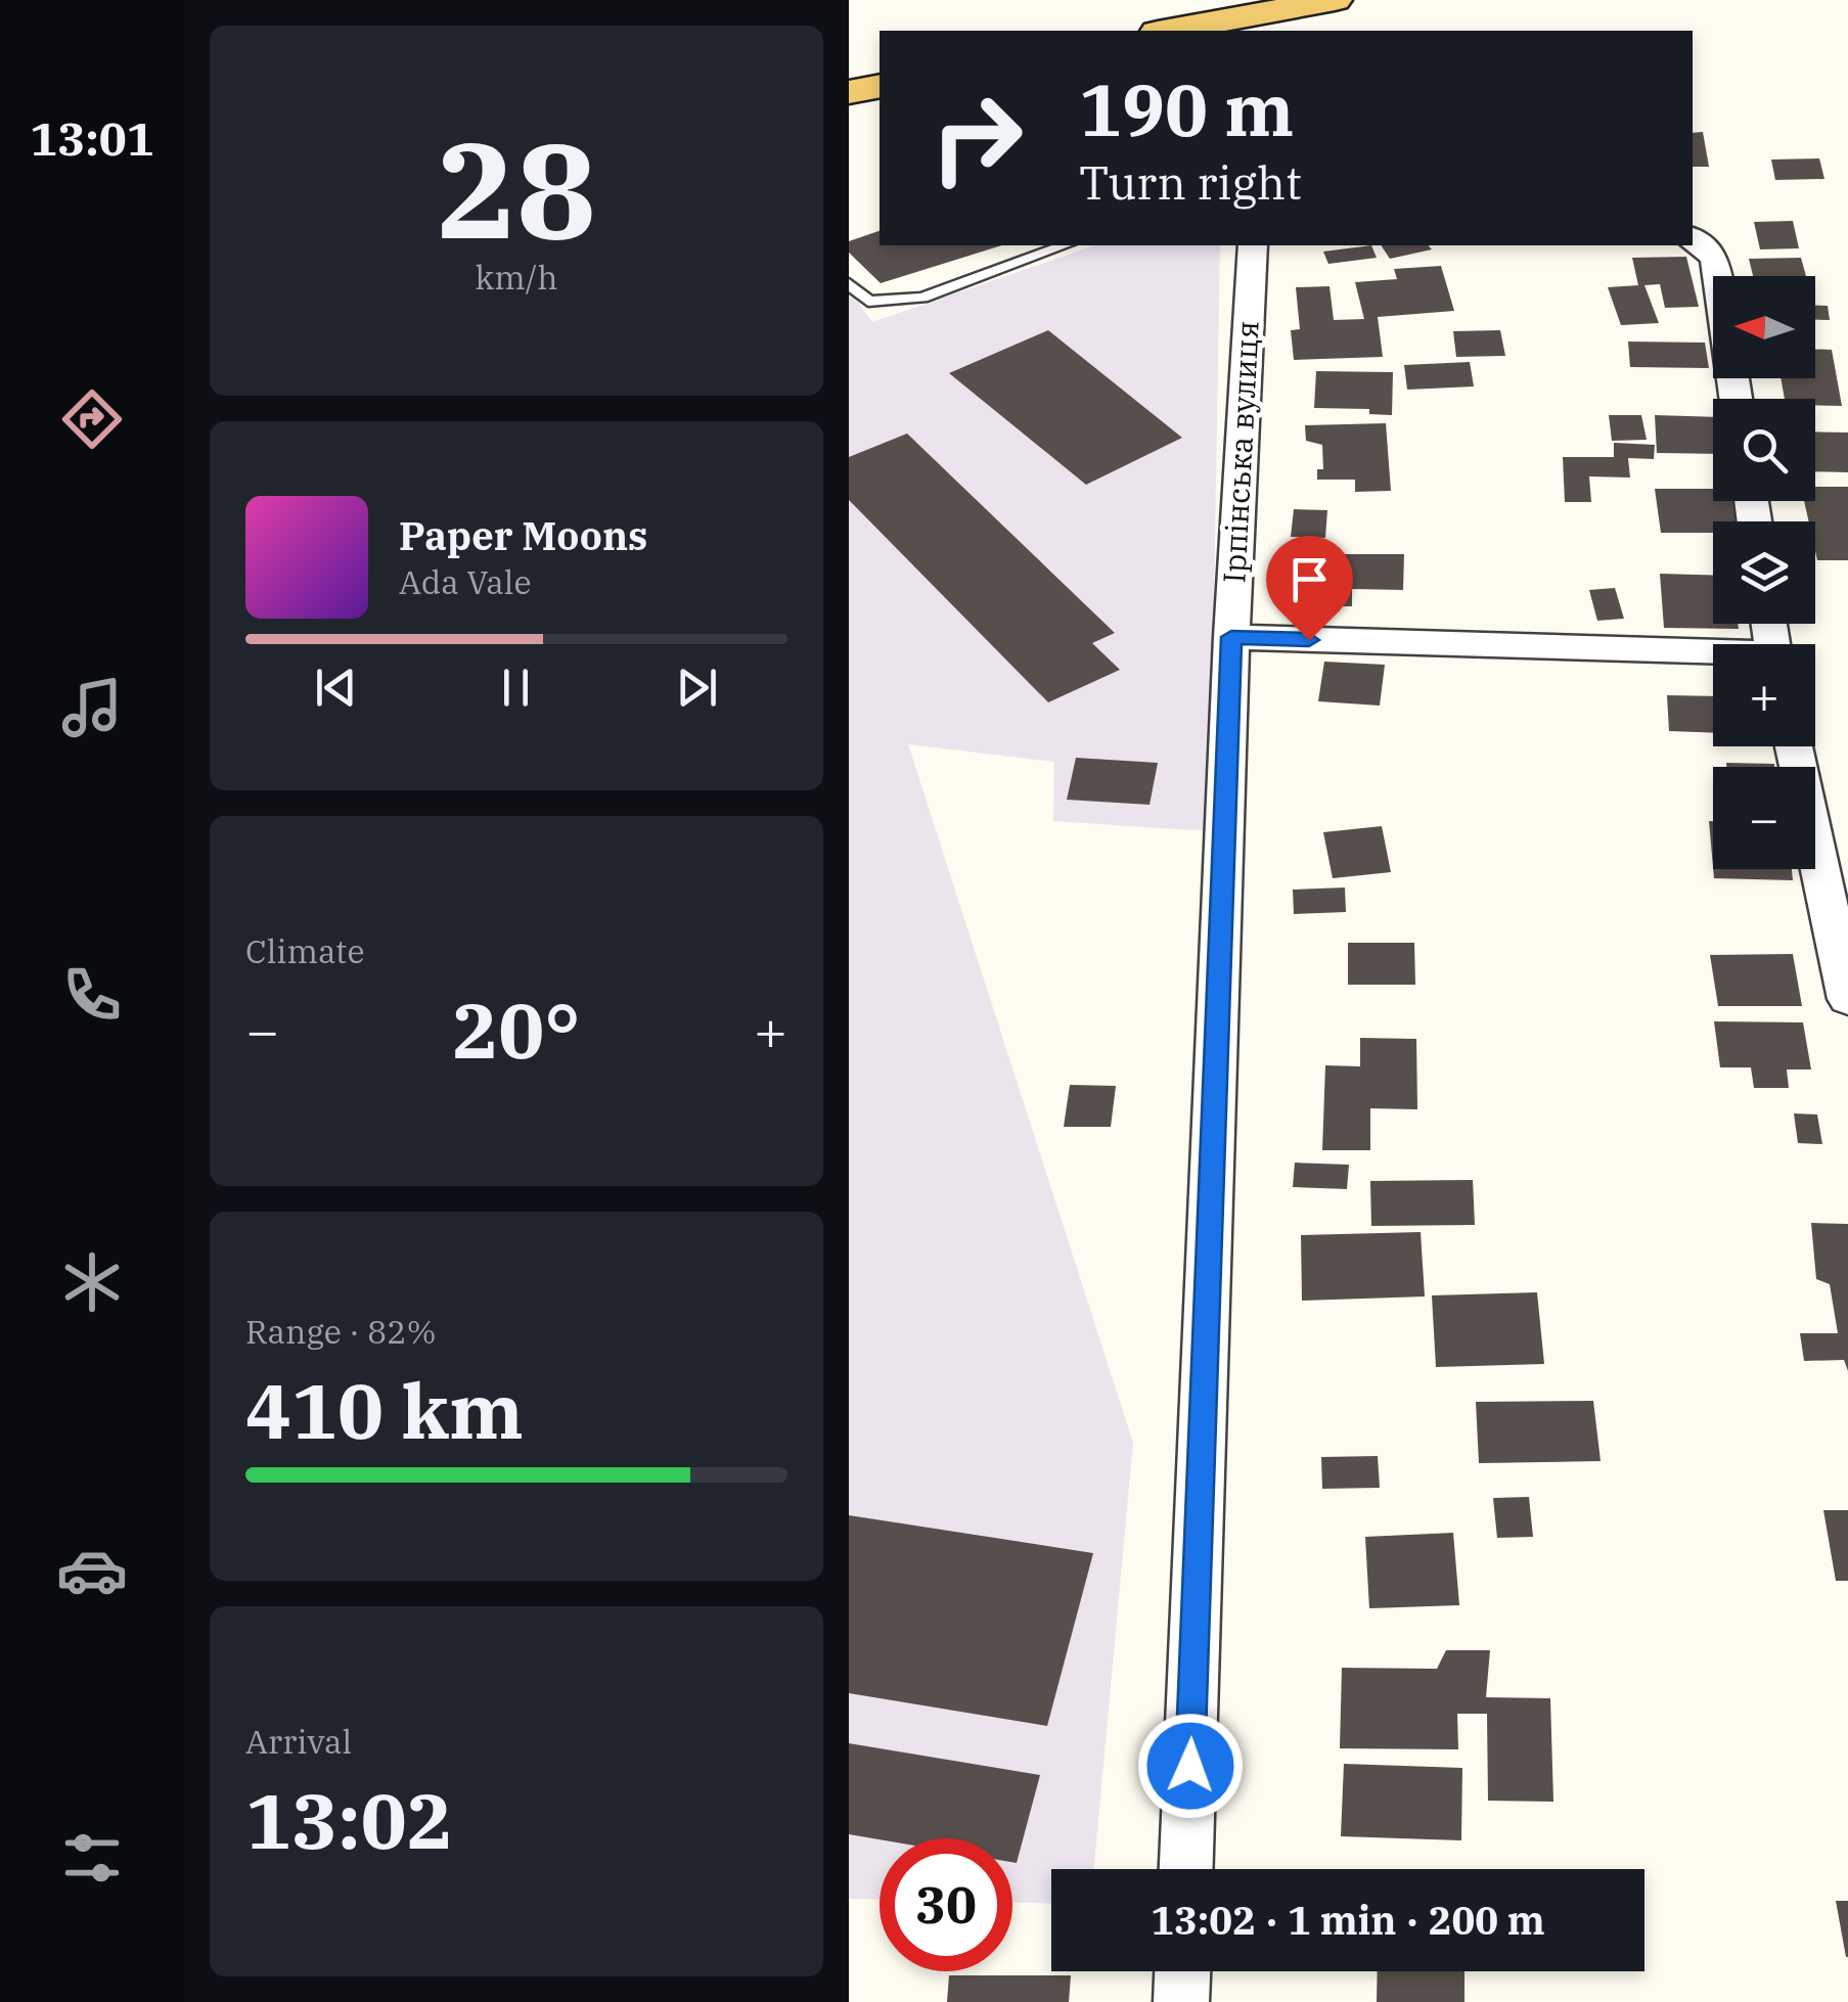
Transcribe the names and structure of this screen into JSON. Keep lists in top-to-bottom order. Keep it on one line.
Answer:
{"streets":{"street":["Ірпінська вулиця"]},"north":"left","page":{"tabs":"13:01","tile":[["28","km/h"],"Climate",["Range · 82%","410 km"],["Arrival","13:02"]],"turn":["190 m","Turn right"],"map_buttons":["+","−"],"song":["Paper Moons","Ada Vale"],"heat":["−","20°","+"],"limit":"30","trip":"13:02 · 1 min · 200 m"}}
